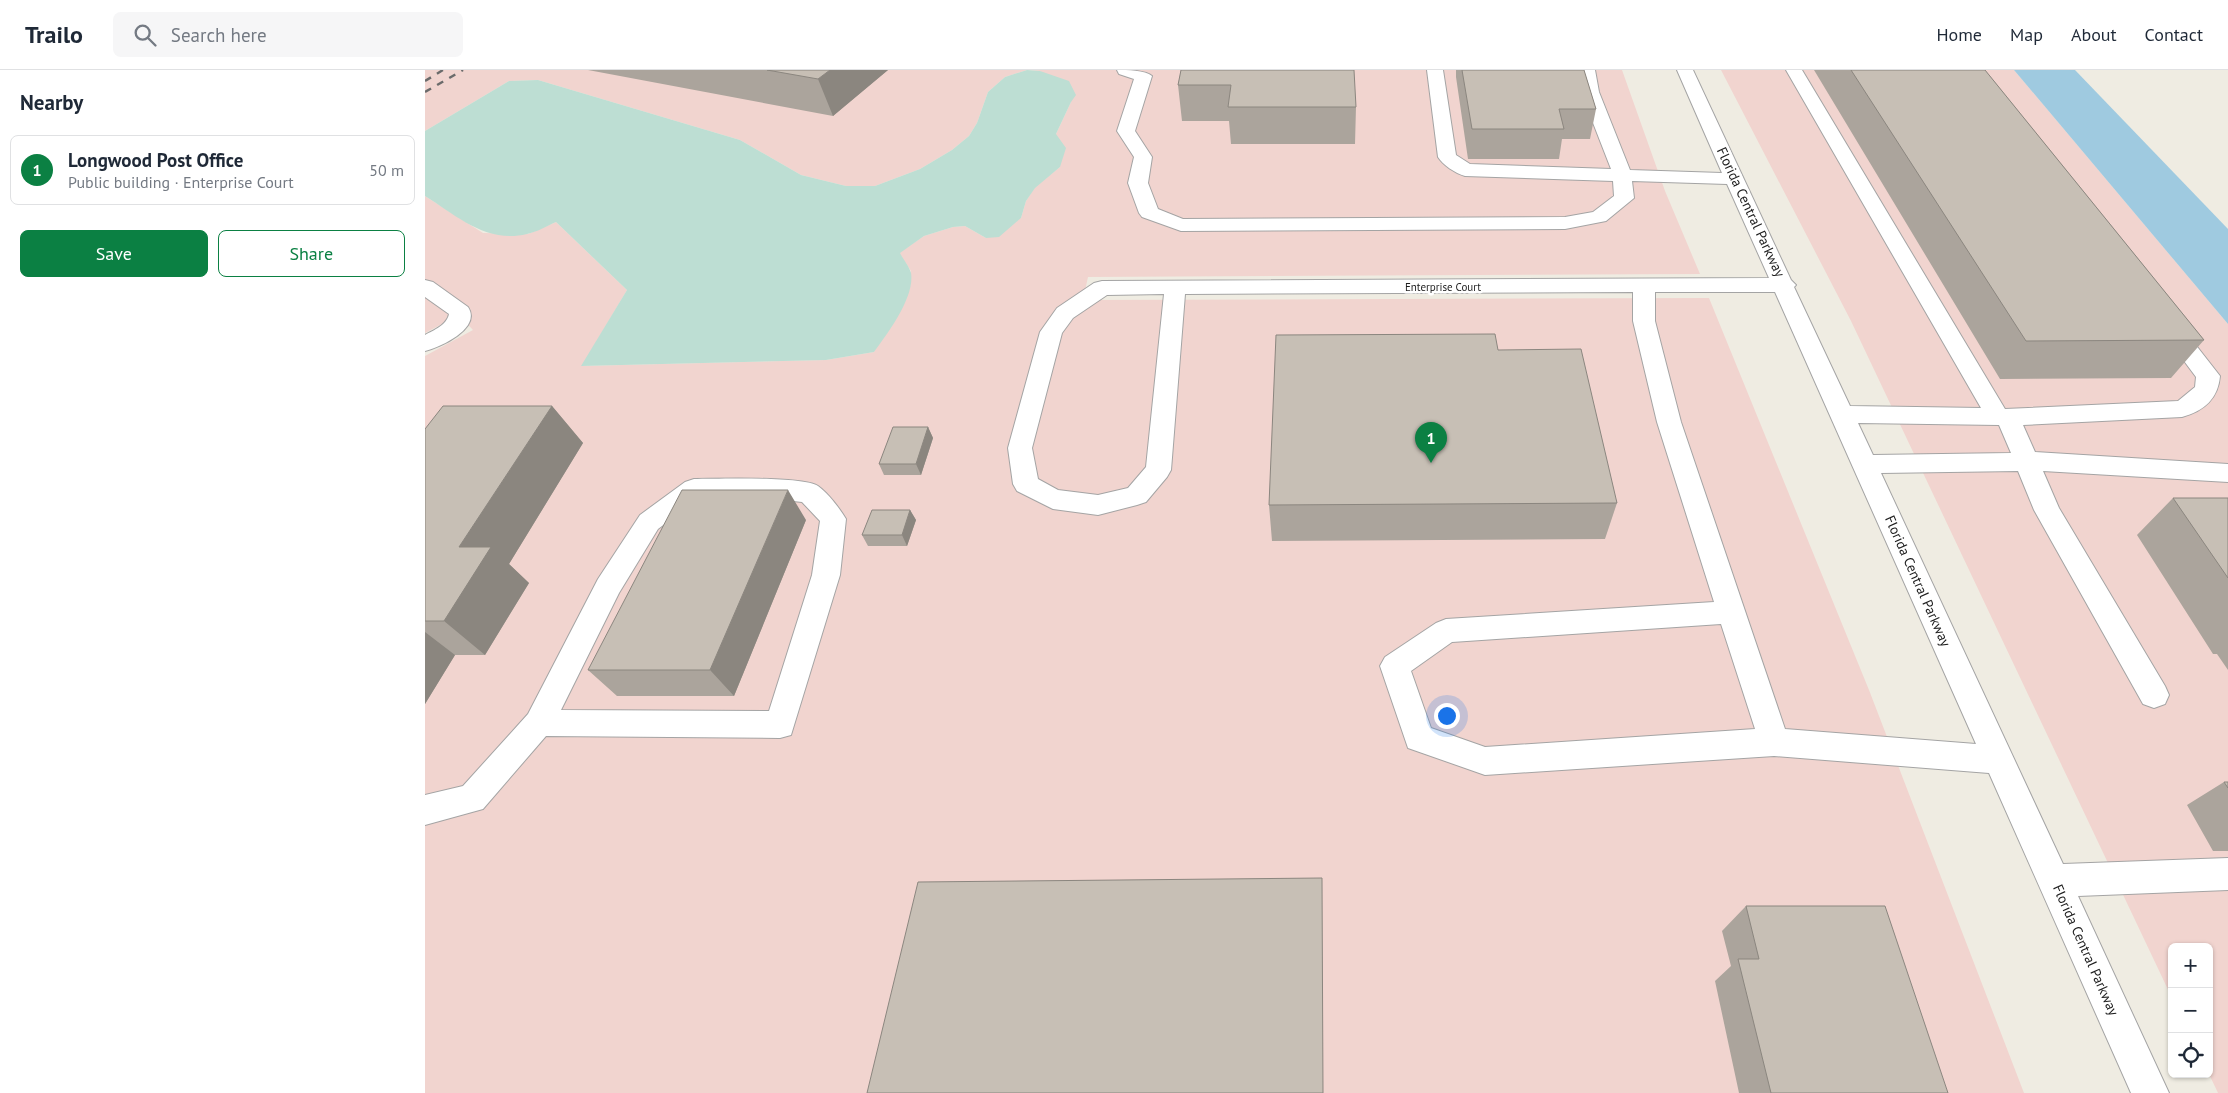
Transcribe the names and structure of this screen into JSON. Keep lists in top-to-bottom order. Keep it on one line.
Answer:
{"streets":{"street":["Florida Central Parkway","Enterprise Court"]},"crossings":[["Florida Central Parkway","Enterprise Court"]],"page":{"header":"Trailo","search":"Search here","nav":["Home","Map","About","Contact"],"heading":"Nearby","list":[{"mark":"1","name":"Longwood Post Office","note":"Public building · Enterprise Court","value":"50 m"}],"buttons":["Save","Share"],"pins":"1","map_buttons":["+","−"]}}
